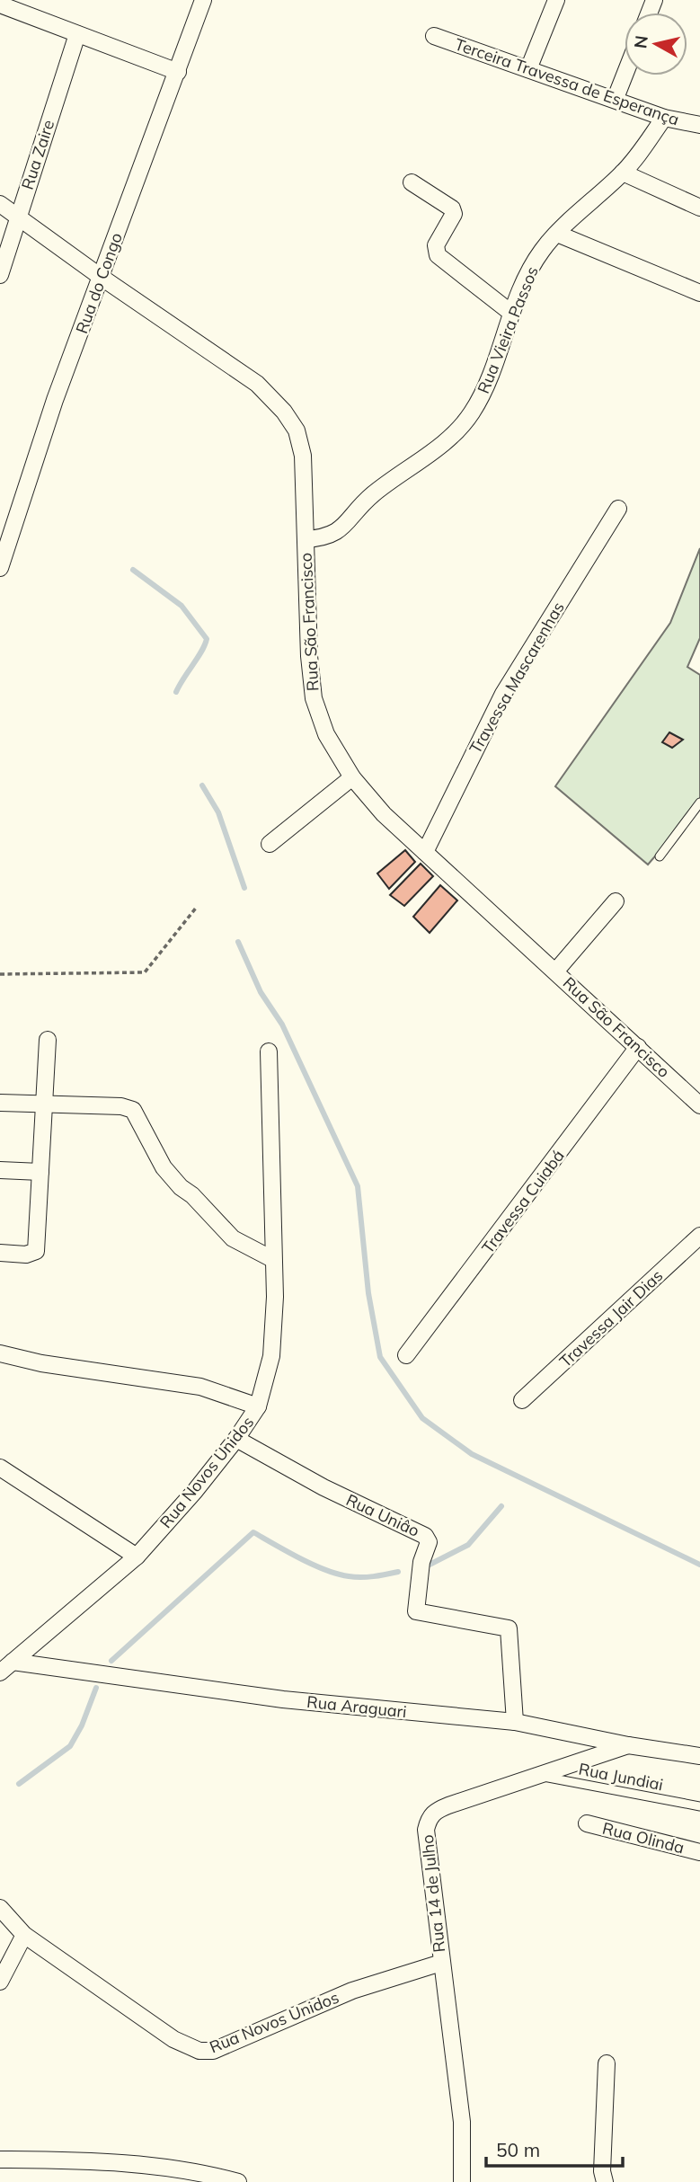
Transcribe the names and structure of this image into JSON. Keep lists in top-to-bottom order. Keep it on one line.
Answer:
{"streets":{"street":["Terceira Travessa de Esperança","Rua Zaire","Rua do Congo","Rua Vieira Passos","Rua São Francisco","Travessa Mascarenhas","Travessa Cuiabá","Travessa Jair Dias","Rua Novos Unidos","Rua Uniâo","Rua Araguari","Rua Olinda","Rua 14 de Julho"],"lane":["Rua Jundiai"]},"crossings":[["Terceira Travessa de Esperança","Rua Vieira Passos"],["Rua Zaire","Rua São Francisco"],["Rua do Congo","Rua São Francisco"],["Rua Vieira Passos","Rua São Francisco"],["Rua São Francisco","Travessa Mascarenhas"],["Rua São Francisco","Travessa Cuiabá"],["Rua Novos Unidos","Rua Uniâo"],["Rua Novos Unidos","Rua Araguari"],["Rua Novos Unidos","Rua 14 de Julho"],["Rua Uniâo","Rua Araguari"],["Rua Araguari","Rua 14 de Julho"],["Rua Jundiai","Rua 14 de Julho"]],"scale_bar":"50 m","north":"left"}
